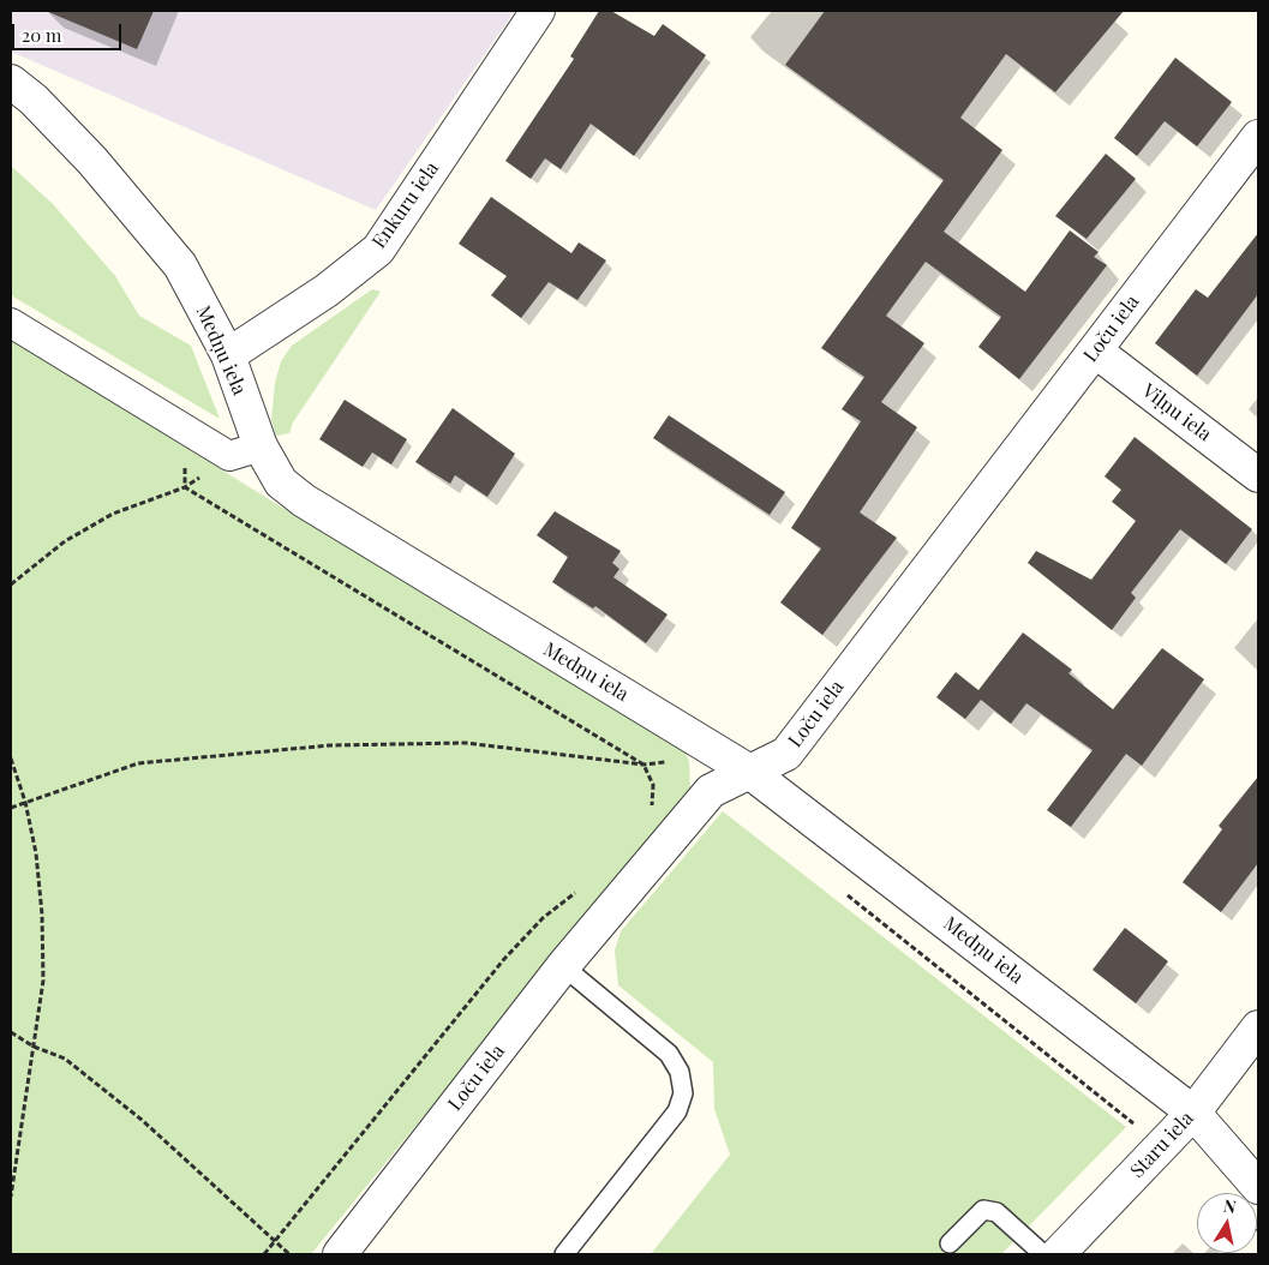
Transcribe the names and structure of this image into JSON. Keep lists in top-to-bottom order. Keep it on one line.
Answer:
{"streets":{"street":["Enkuru iela","Loču iela","Medņu iela","Viļņu iela","Staru iela"]},"crossings":[["Enkuru iela","Medņu iela"],["Loču iela","Medņu iela"],["Loču iela","Viļņu iela"],["Medņu iela","Staru iela"]],"scale_bar":"20 m","north":"top"}
